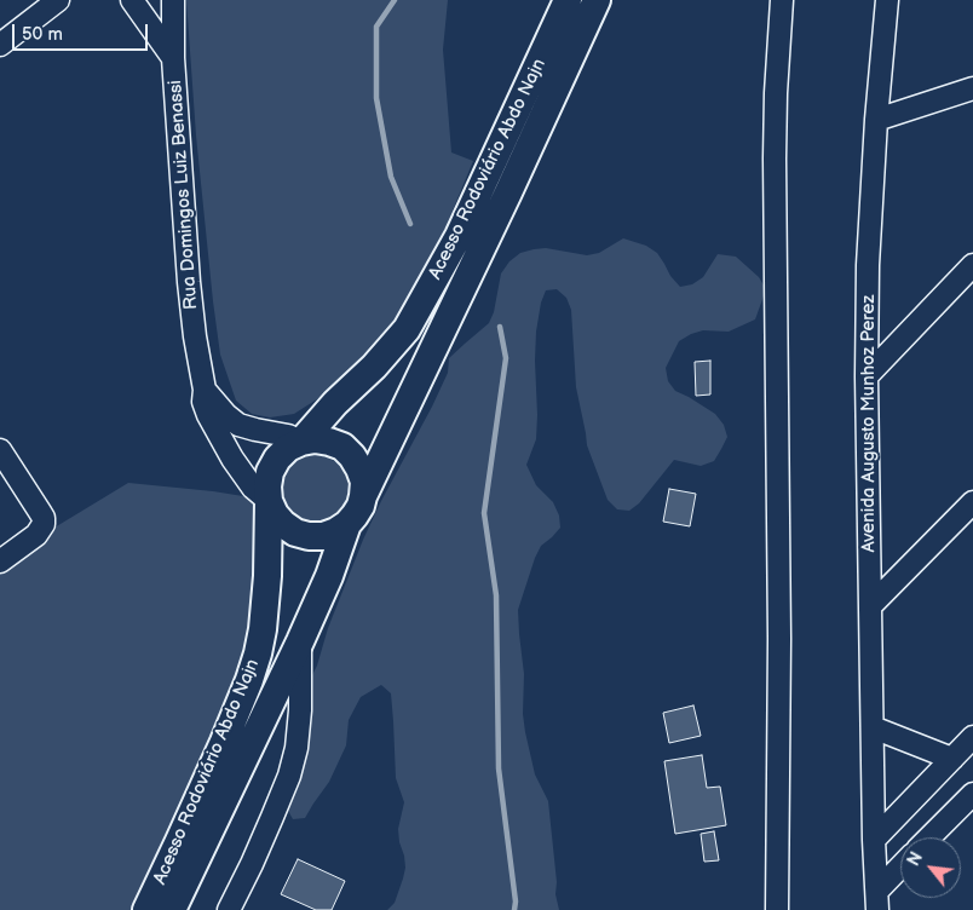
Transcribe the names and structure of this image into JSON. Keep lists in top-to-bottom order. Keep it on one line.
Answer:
{"streets":{"main road":["Acesso Rodoviário Abdo Najn"],"street":["Rua Domingos Luiz Benassi","Avenida Augusto Munhoz Perez"]},"crossings":[["Acesso Rodoviário Abdo Najn","Rua Domingos Luiz Benassi"]],"scale_bar":"50 m","north":"top left"}
